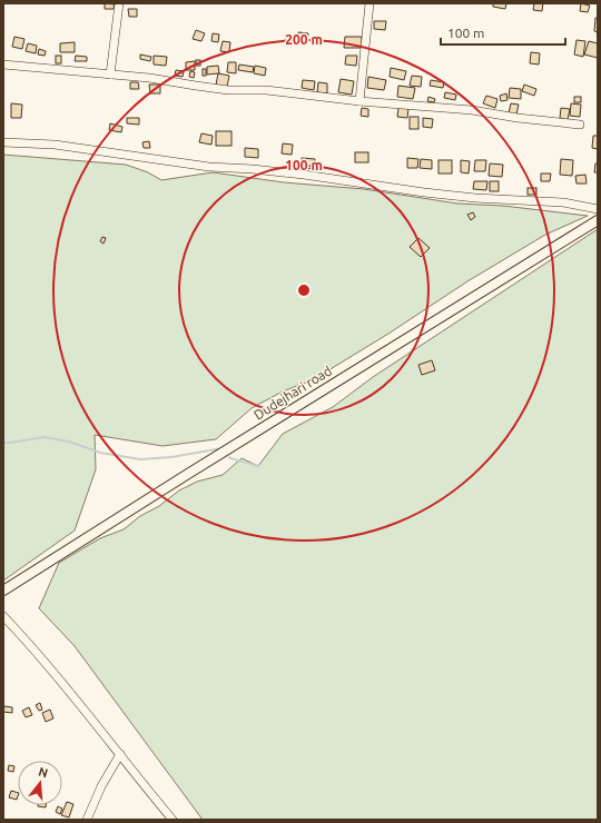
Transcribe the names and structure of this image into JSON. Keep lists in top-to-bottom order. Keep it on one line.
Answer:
{"streets":{"street":["Dudejhari road"]},"scale_bar":"100 m","north":"top","rings":["200 m","100 m"]}
